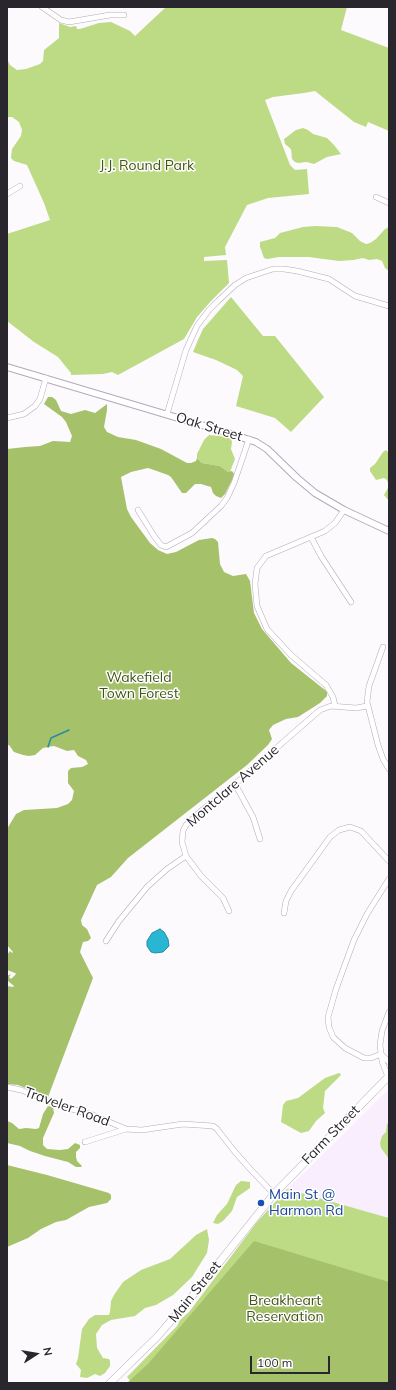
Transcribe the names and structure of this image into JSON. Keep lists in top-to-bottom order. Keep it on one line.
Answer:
{"streets":{"main road":["Farm Street","Main Street"],"street":["Oak Street","Montclare Avenue","Traveler Road"]},"crossings":[["Farm Street","Main Street"]],"parks":["J.J. Round Park","Wakefield Town Forest","Breakheart Reservation"],"places":["Main St @ Harmon Rd"],"scale_bar":"100 m","north":"right"}
